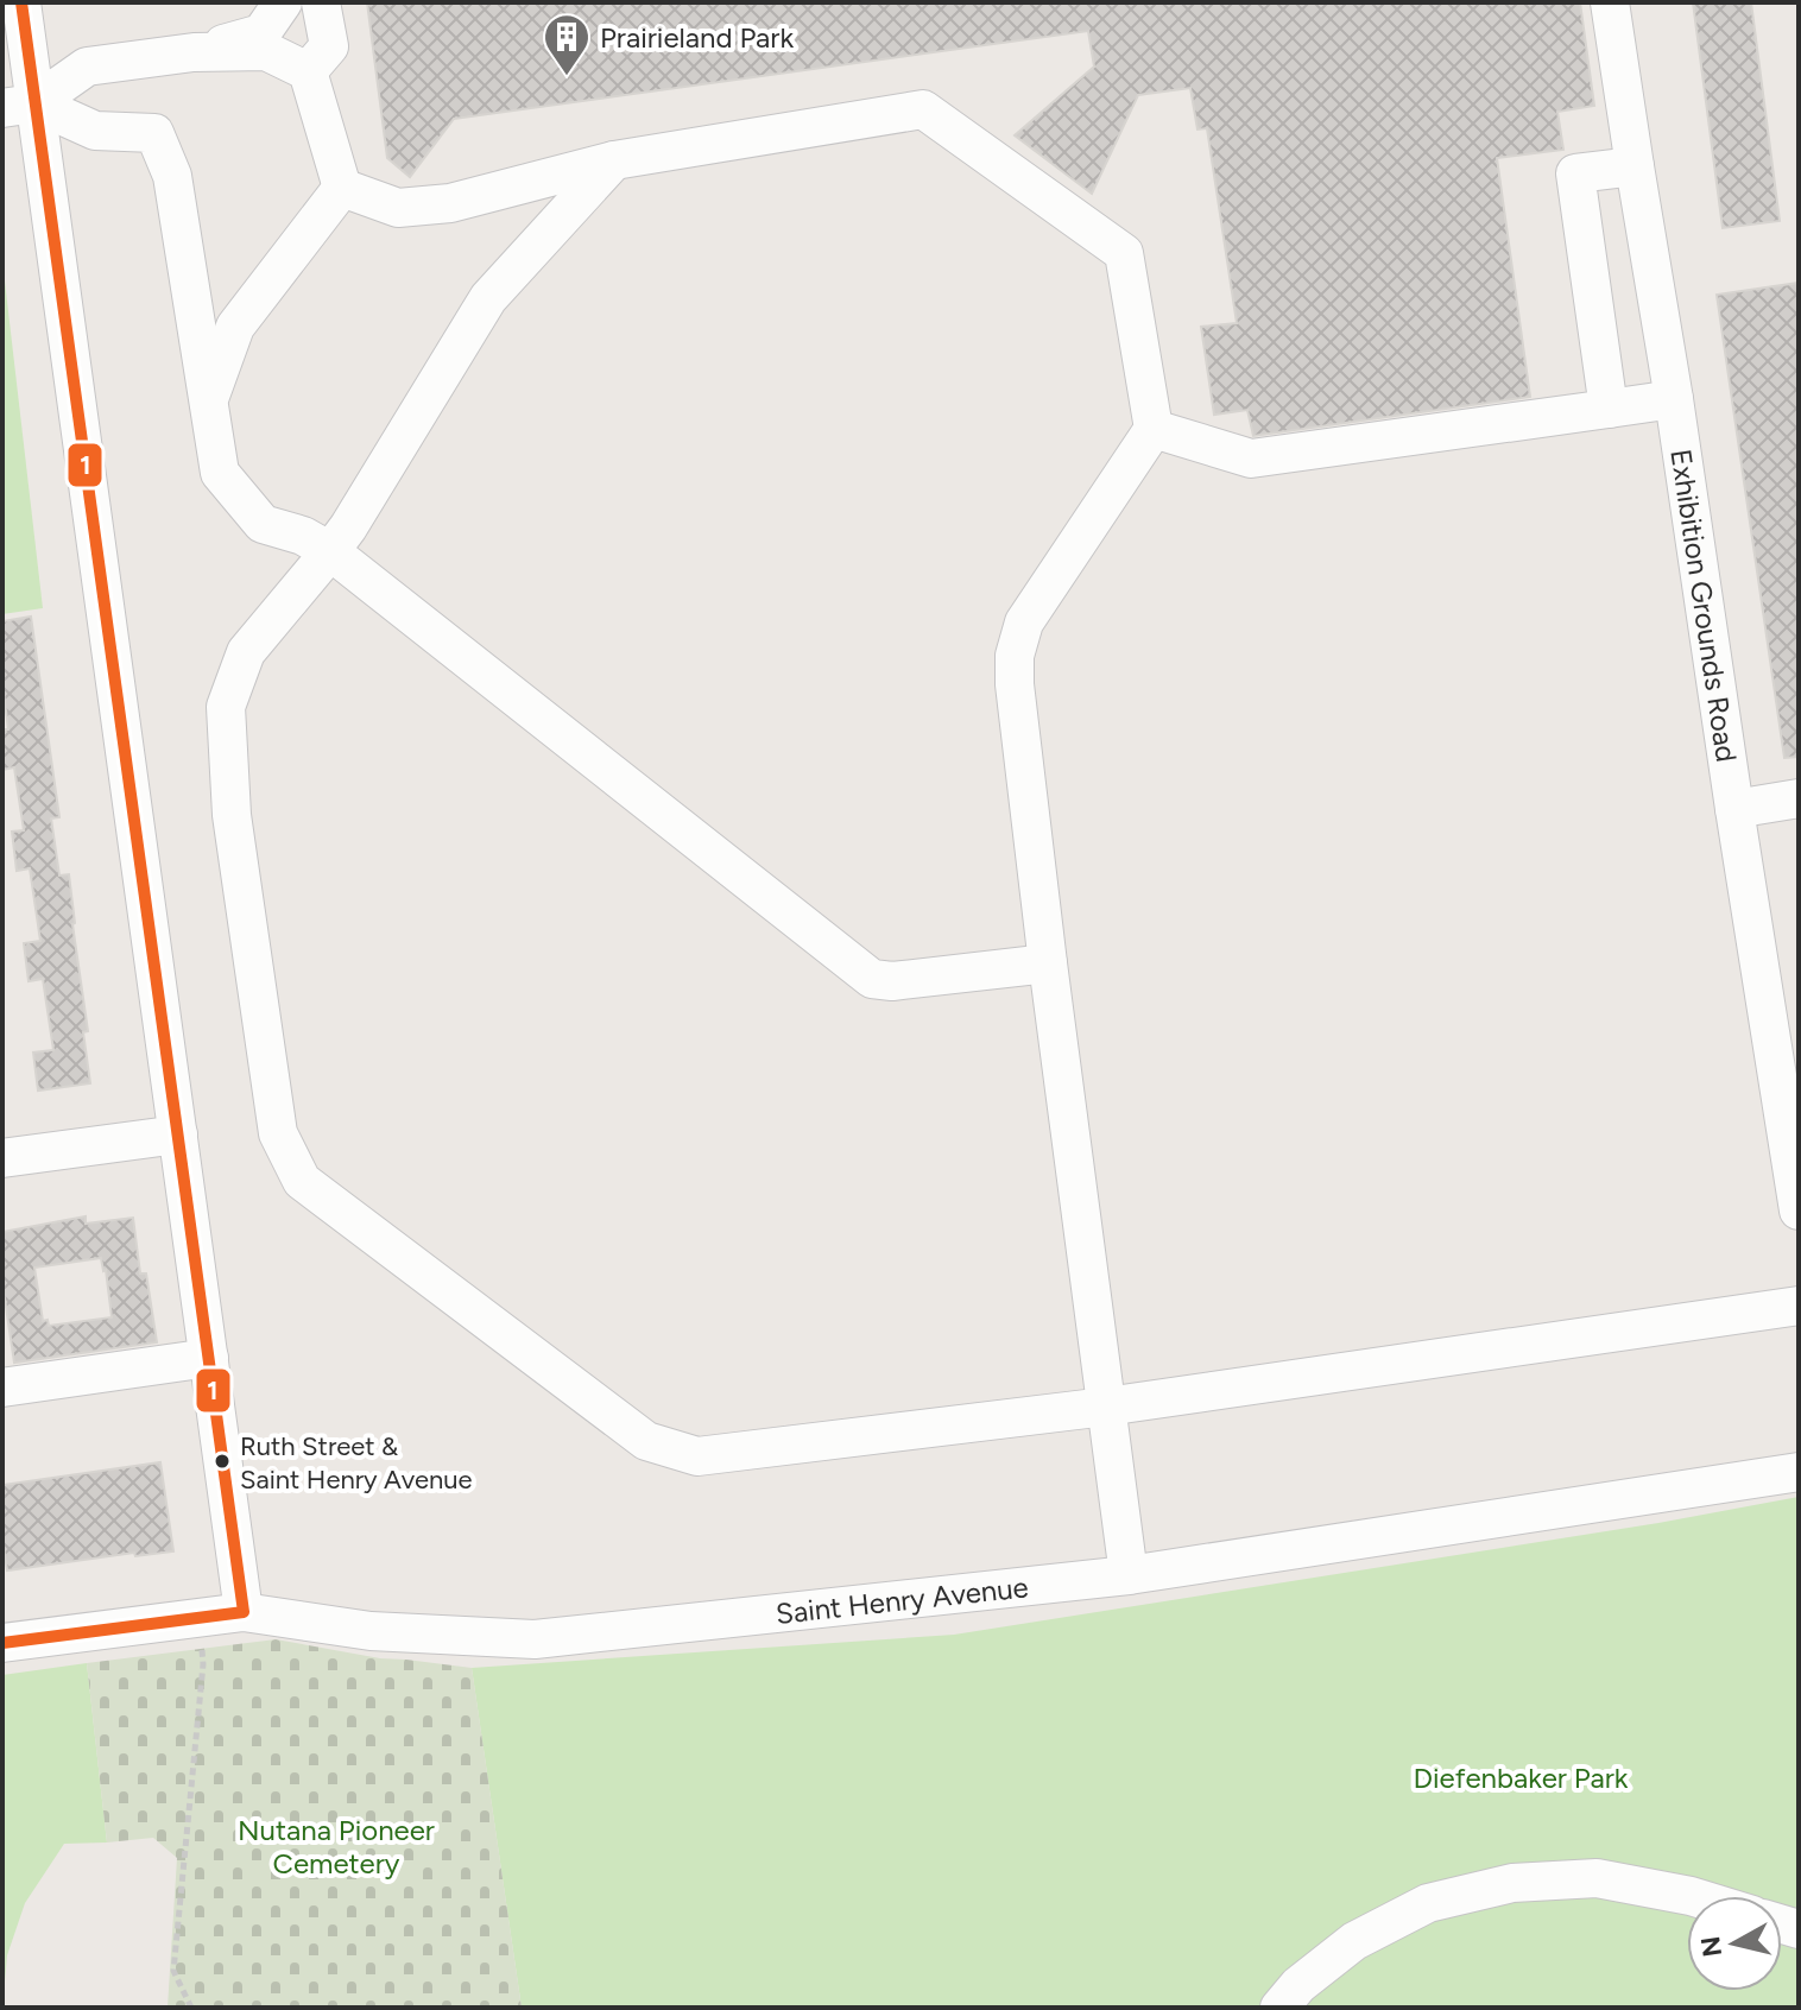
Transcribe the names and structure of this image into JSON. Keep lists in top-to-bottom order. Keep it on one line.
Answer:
{"streets":{"street":["Exhibition Grounds Road","Saint Henry Avenue"]},"parks":["Diefenbaker Park","Nutana Pioneer Cemetery"],"places":{"building":["Prairieland Park"],"other":["Ruth Street & Saint Henry Avenue"]},"lines":["transit line 1"],"north":"left"}
